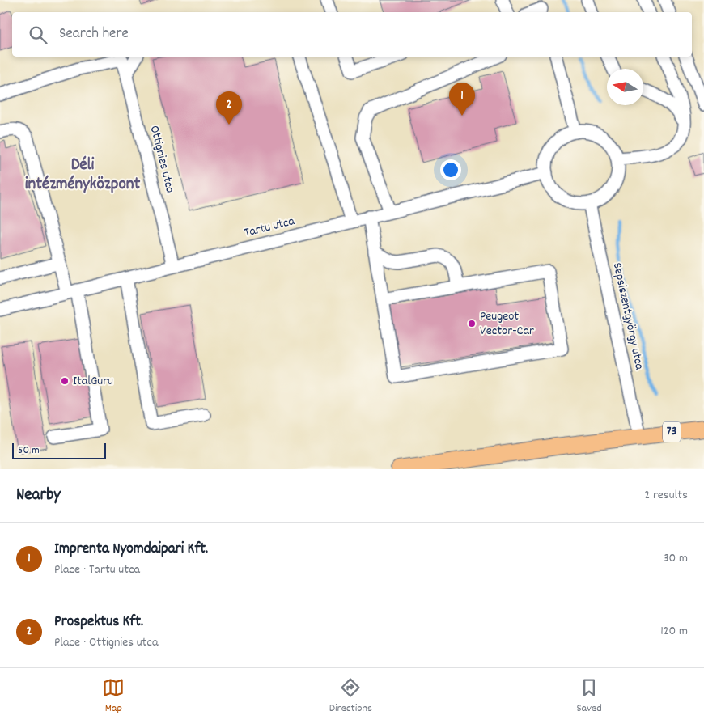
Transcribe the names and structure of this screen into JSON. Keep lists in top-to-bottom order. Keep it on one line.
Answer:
{"streets":{"main road":["73"],"street":["Ottignies utca","Tartu utca","Sepsiszentgyörgy utca"]},"crossings":[["Ottignies utca","Tartu utca"],["Tartu utca","Sepsiszentgyörgy utca"],["Sepsiszentgyörgy utca","73"]],"districts":["Déli intézményközpont"],"places":["Peugeot Vector-Car","ItalGuru"],"scale_bar":"50 m","north":"left","page":{"search":"Search here","pins":["1","2"],"scale":"50 m","heading":["Nearby","2 results"],"list":[{"mark":"1","name":"Imprenta Nyomdaipari Kft.","note":"Place · Tartu utca","value":"30 m"},{"mark":"2","name":"Prospektus Kft.","note":"Place · Ottignies utca","value":"120 m"}],"nav":["Map","Directions","Saved"]}}
